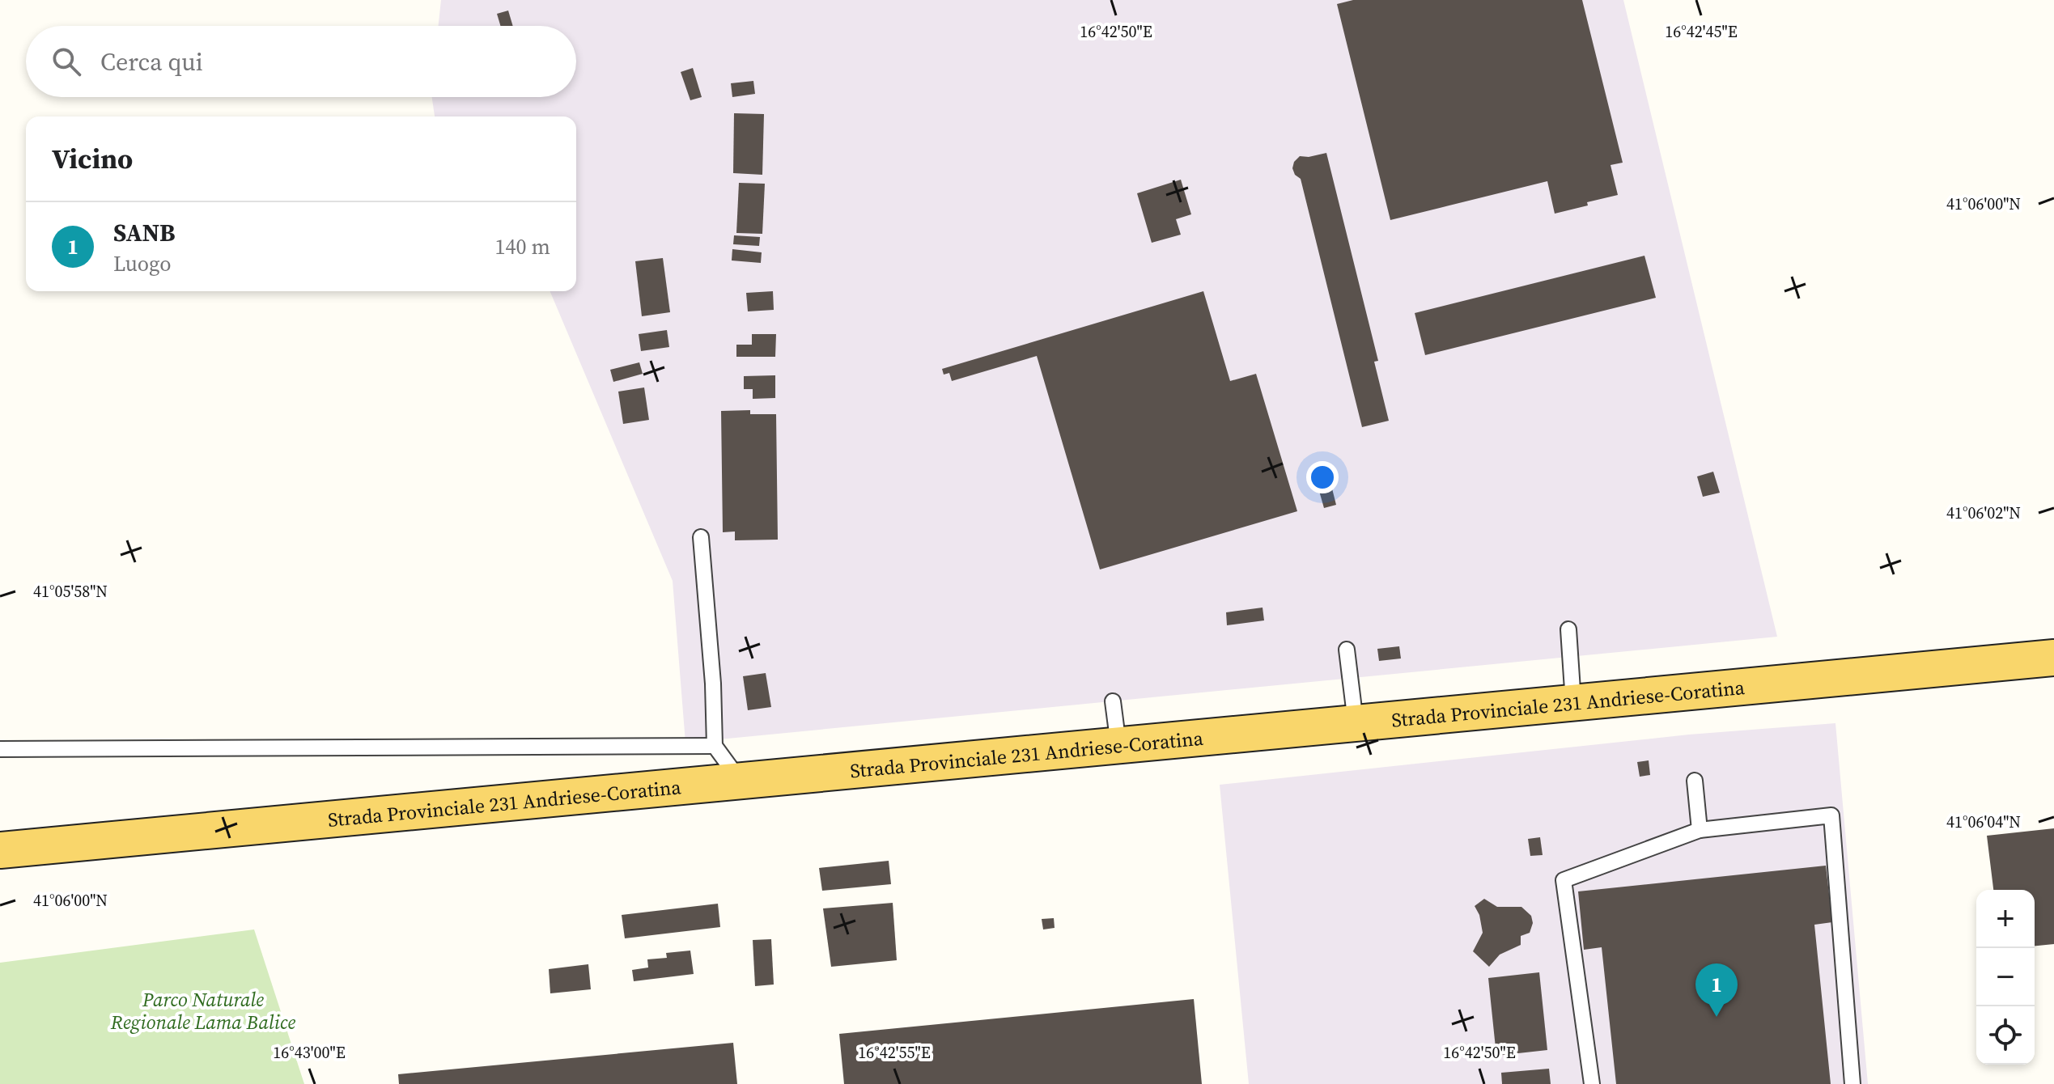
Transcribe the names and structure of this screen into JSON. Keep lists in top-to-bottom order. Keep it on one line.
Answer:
{"streets":{"main road":["Strada Provinciale 231 Andriese-Coratina"]},"parks":["Parco Naturale Regionale Lama Balice"],"page":{"search":"Cerca qui","heading":"Vicino","list":[{"mark":"1","name":"SANB","note":"Luogo","value":"140 m"}],"map_buttons":["+","−"],"pins":"1"},"coordinates":["16°42'50\"E","16°42'45\"E","41°06'00\"N","41°06'02\"N","41°05'58\"N","41°06'04\"N","16°43'00\"E","16°42'55\"E"]}
